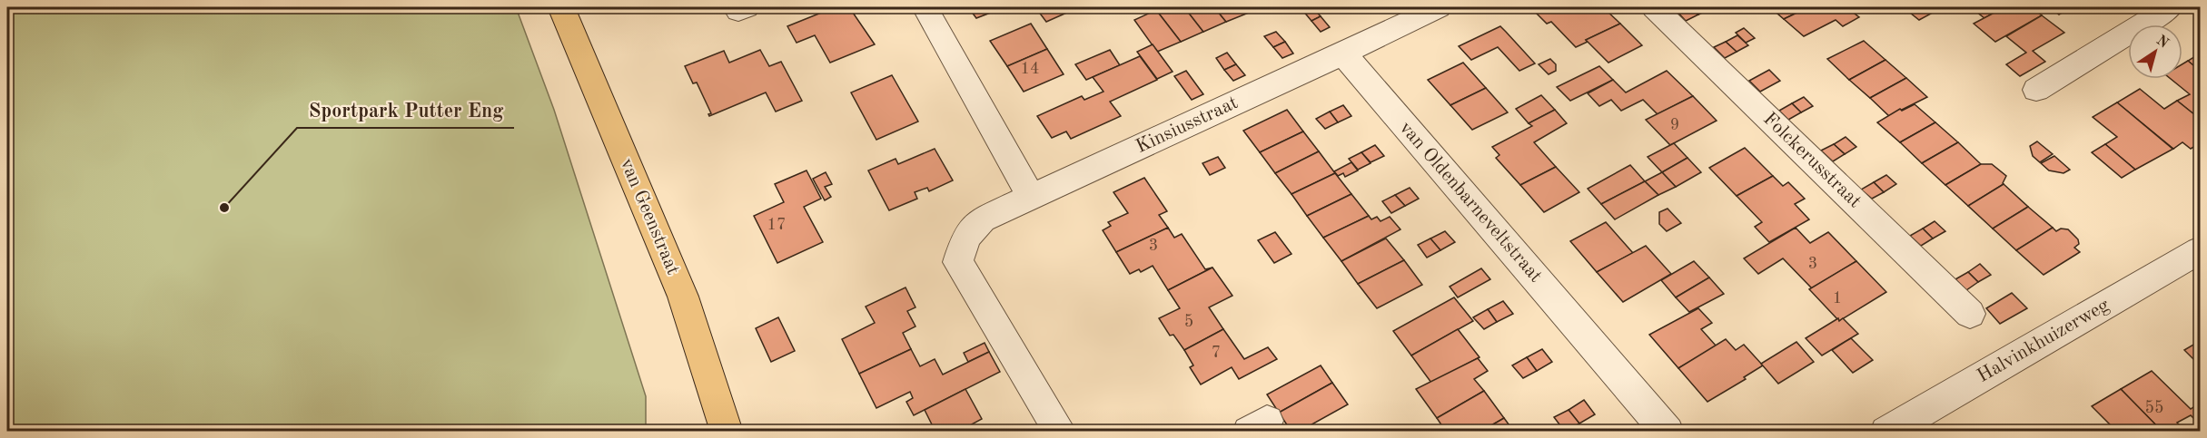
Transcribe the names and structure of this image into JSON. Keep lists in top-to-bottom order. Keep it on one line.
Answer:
{"streets":{"main road":["van Geenstraat"],"street":["Kinsiusstraat","Folckerusstraat","van Oldenbarneveltstraat","Halvinkhuizerweg"]},"crossings":[["Kinsiusstraat","van Oldenbarneveltstraat"]],"places":["Sportpark Putter Eng"],"house_numbers":["14","9","17","3","3","1","5","7","55"],"north":"top right"}
